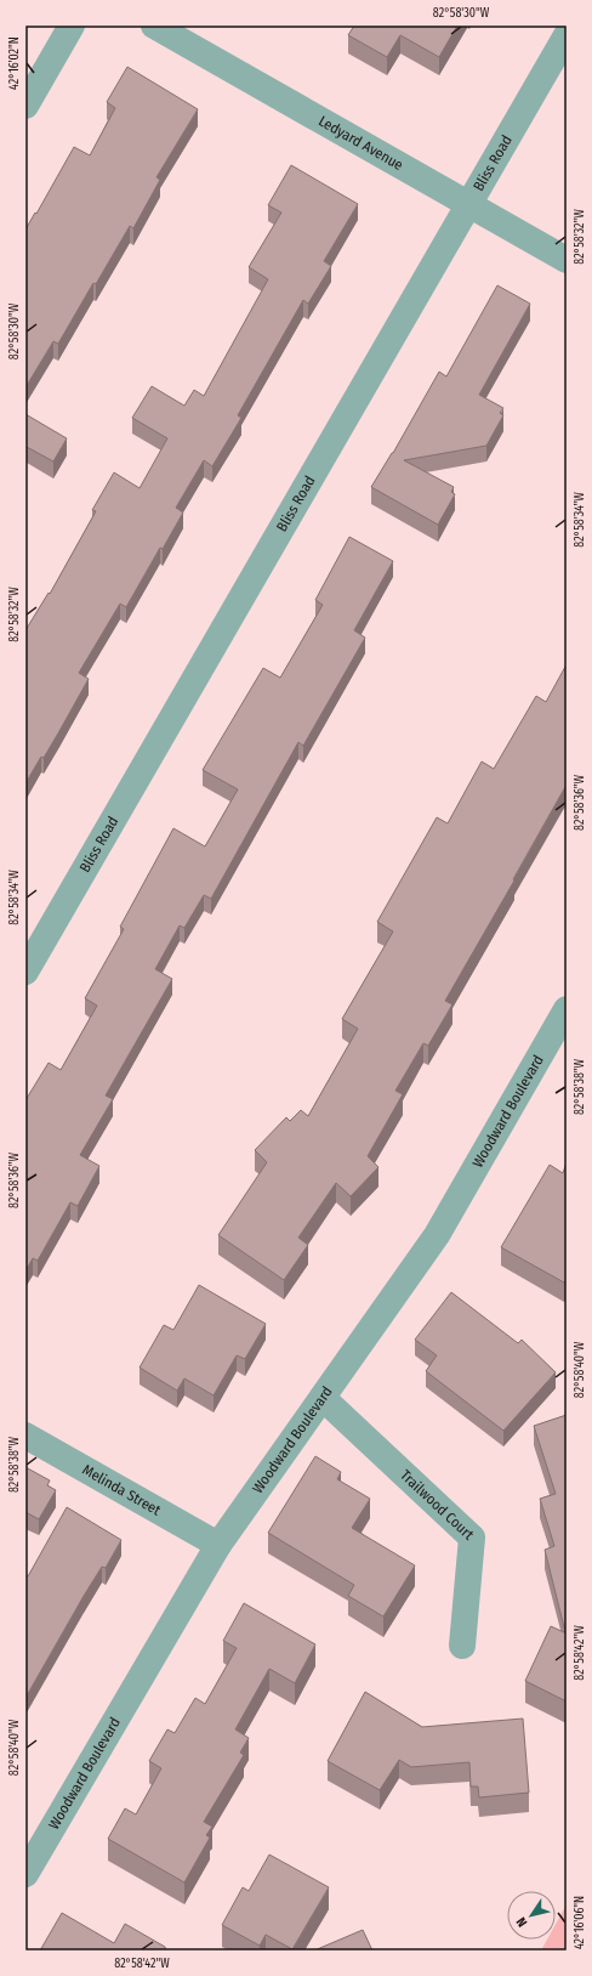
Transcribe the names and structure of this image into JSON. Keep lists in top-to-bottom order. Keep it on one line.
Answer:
{"streets":{"street":["Ledyard Avenue","Bliss Road","Woodward Boulevard","Melinda Street","Trailwood Court"]},"crossings":[["Ledyard Avenue","Bliss Road"],["Woodward Boulevard","Melinda Street"],["Woodward Boulevard","Trailwood Court"]],"north":"bottom left","coordinates":["82°58'30\"W","42°16'02\"N","82°58'32\"W","82°58'34\"W","82°58'36\"W","82°58'38\"W","82°58'40\"W","82°58'42\"W","42°16'06\"N"]}
